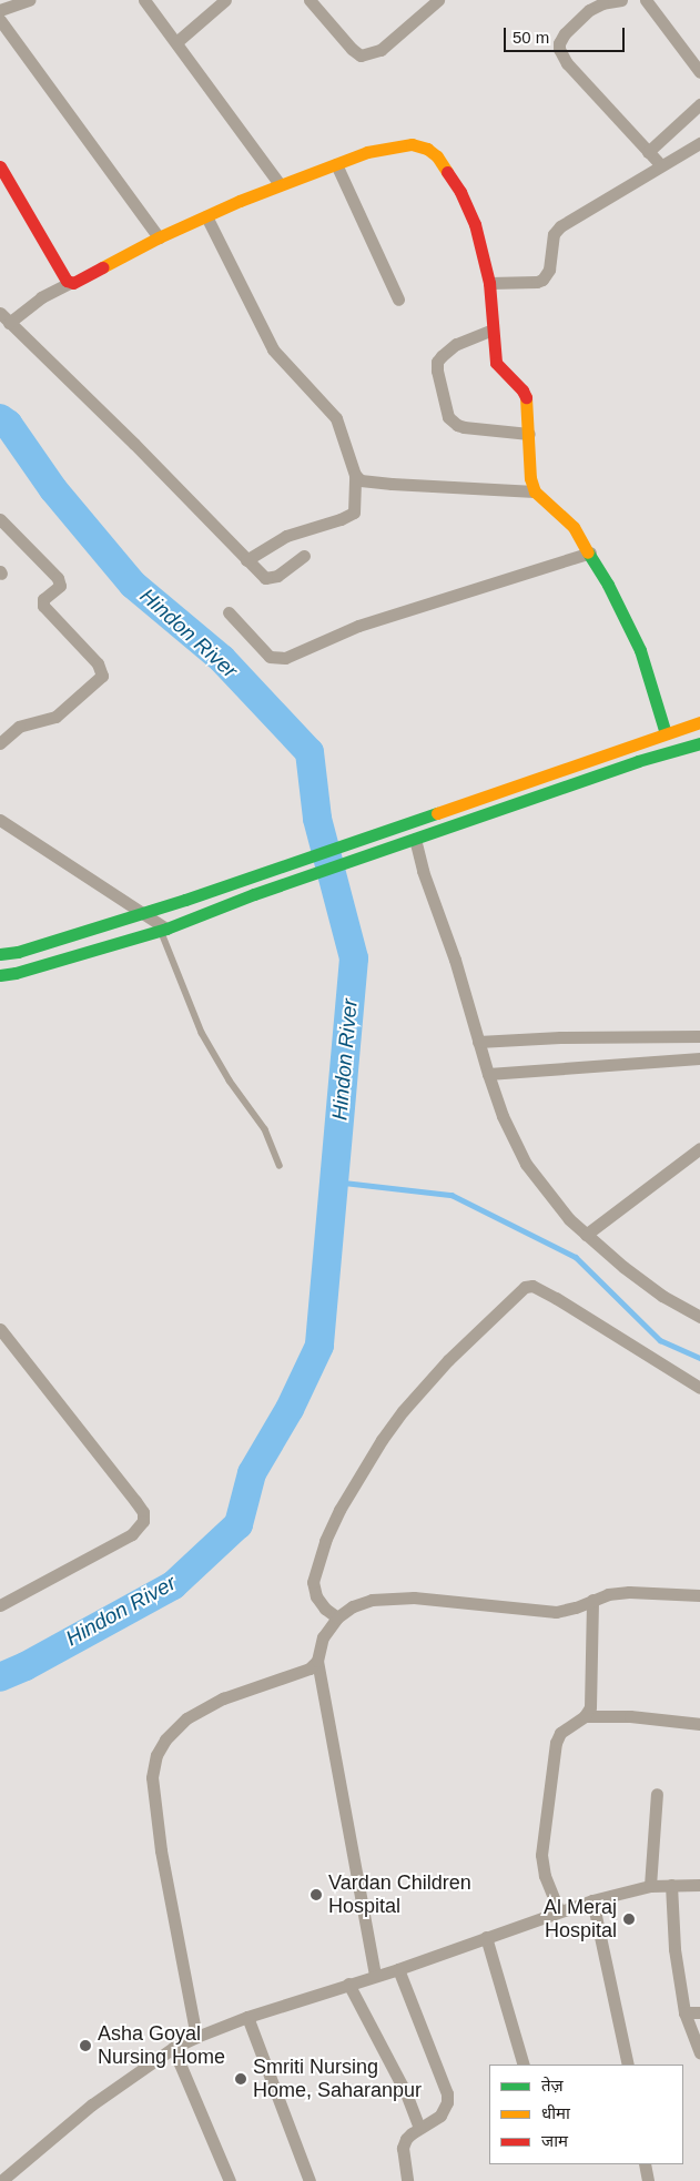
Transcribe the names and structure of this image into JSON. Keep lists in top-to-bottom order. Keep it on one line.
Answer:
{"water":["Hindon River"],"places":["Vardan Children Hospital","Al Meraj Hospital","Asha Goyal Nursing Home","Smriti Nursing Home, Saharanpur"],"legend":["तेज़","धीमा","जाम"],"scale_bar":"50 m"}
